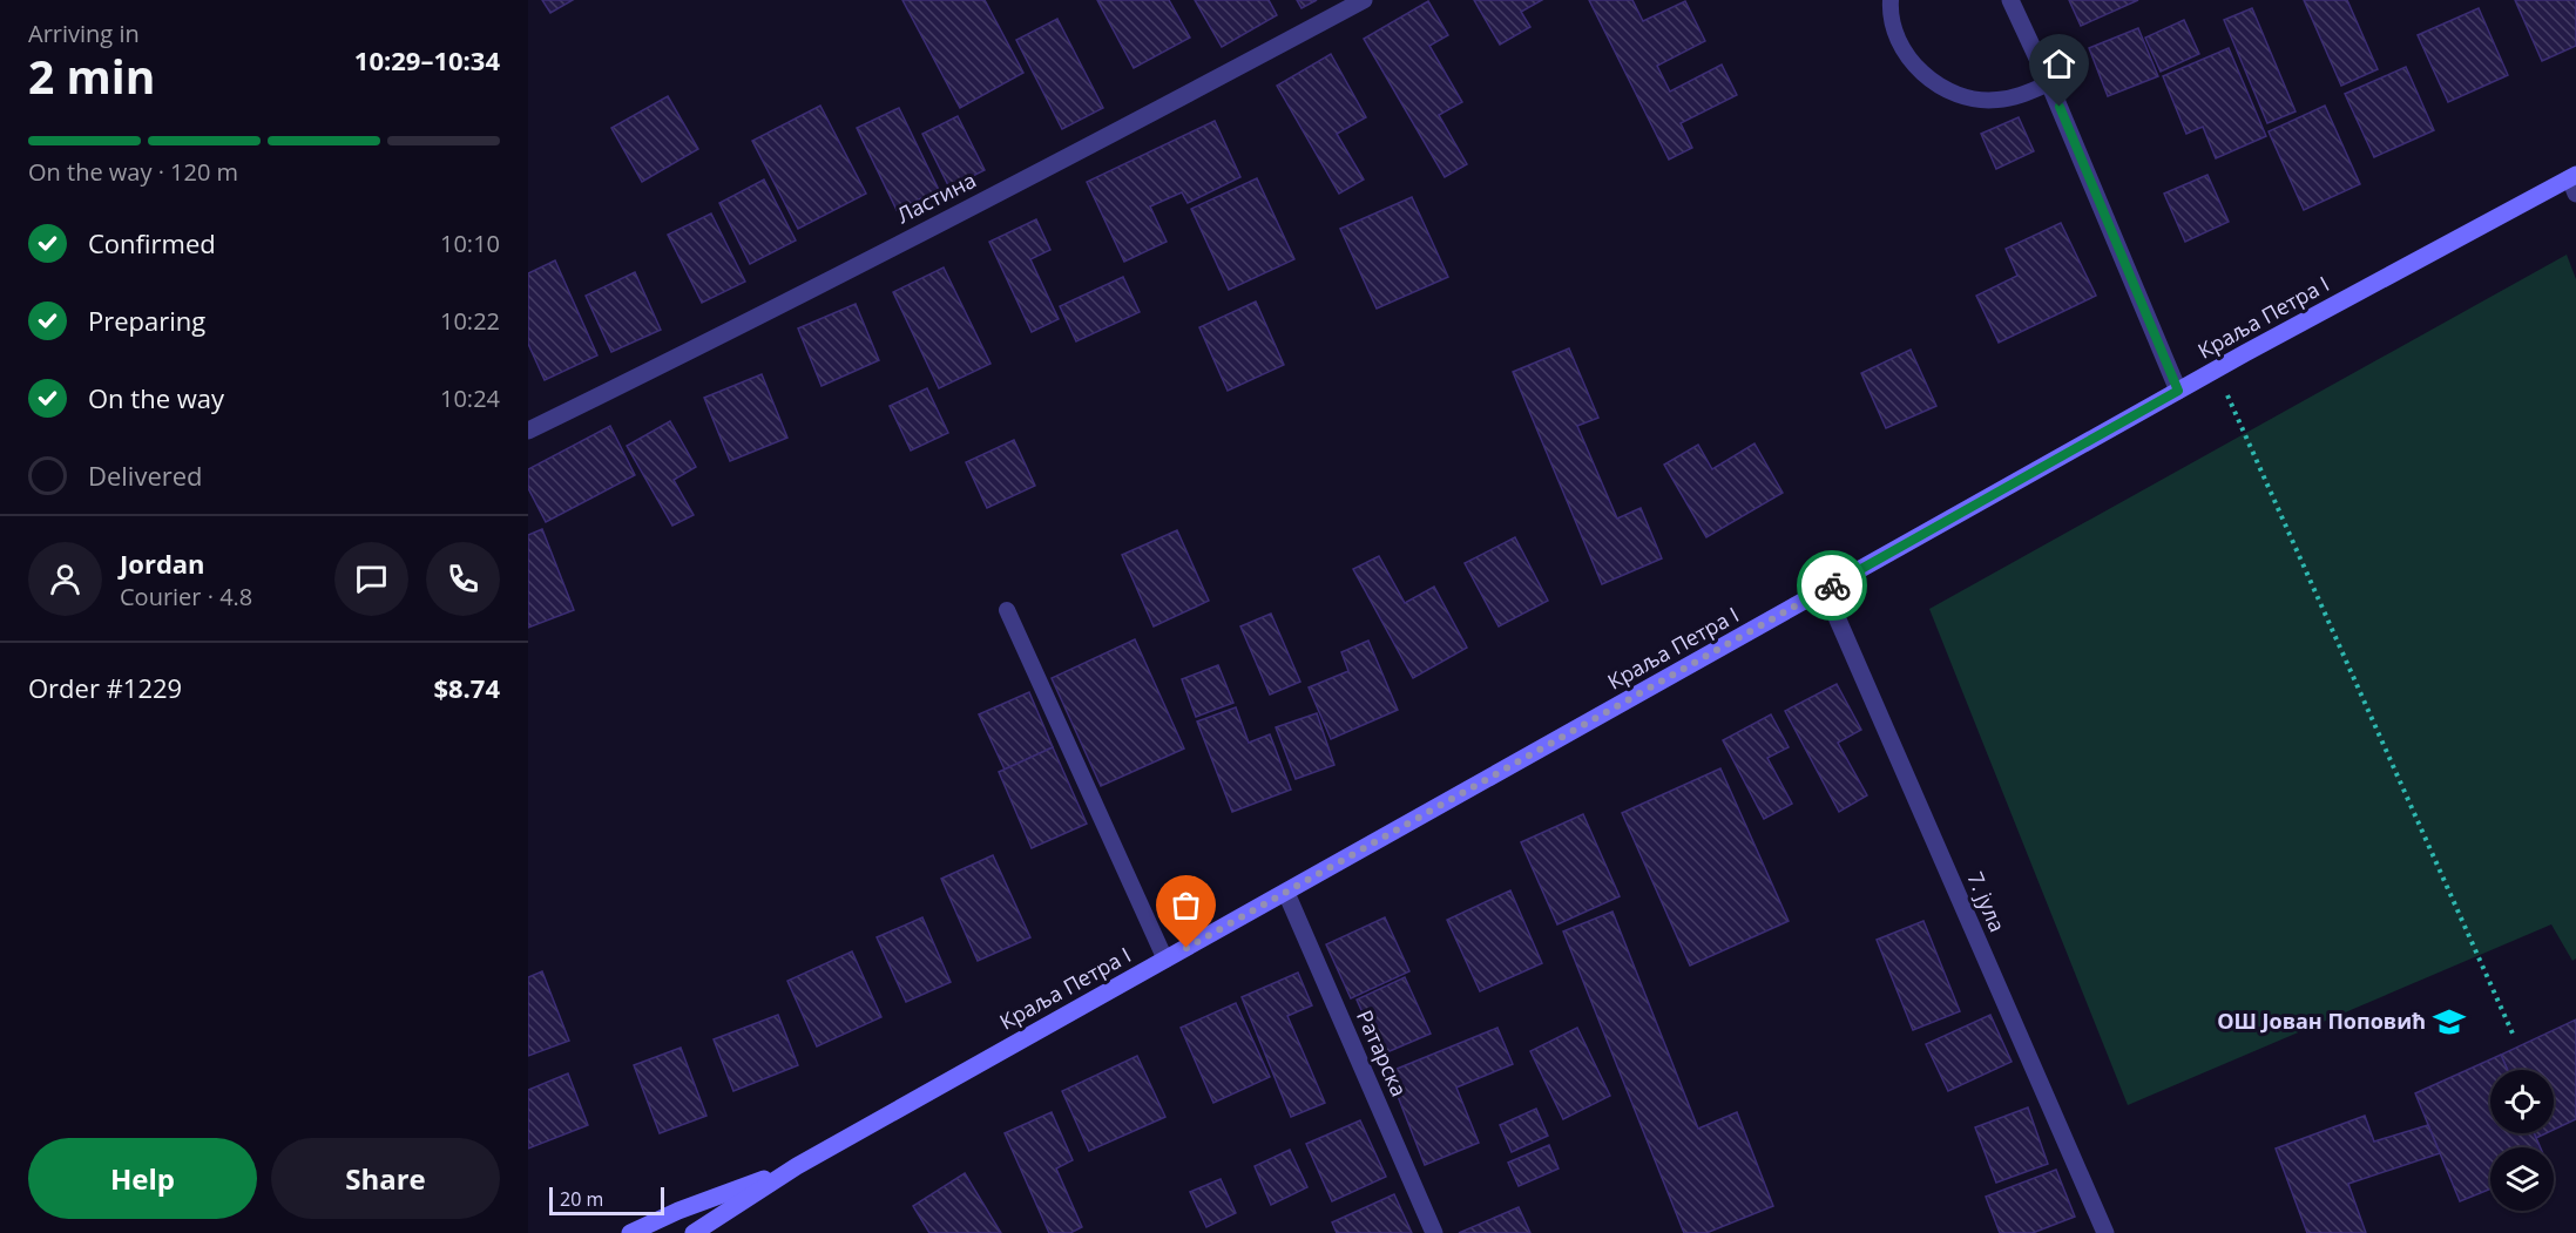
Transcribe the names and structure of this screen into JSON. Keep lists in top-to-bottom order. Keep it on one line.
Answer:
{"streets":{"main road":["Краља Петра I"],"street":["Ластина","7. јула","Ратарска"]},"crossings":[["Краља Петра I","7. јула"],["Краља Петра I","Ратарска"]],"places":{"school or university":["ОШ Јован Поповић"]},"scale_bar":"20 m","page":{"heading":["2 min","Arriving in","10:29–10:34"],"panel":["Jordan","Courier · 4.8","Order #1229","$8.74"],"bar":"On the way · 120 m","list":[["Confirmed","10:10"],["Preparing","10:22"],["On the way","10:24"],"Delivered"],"buttons":["Help","Share"],"scale":"20 m"}}
